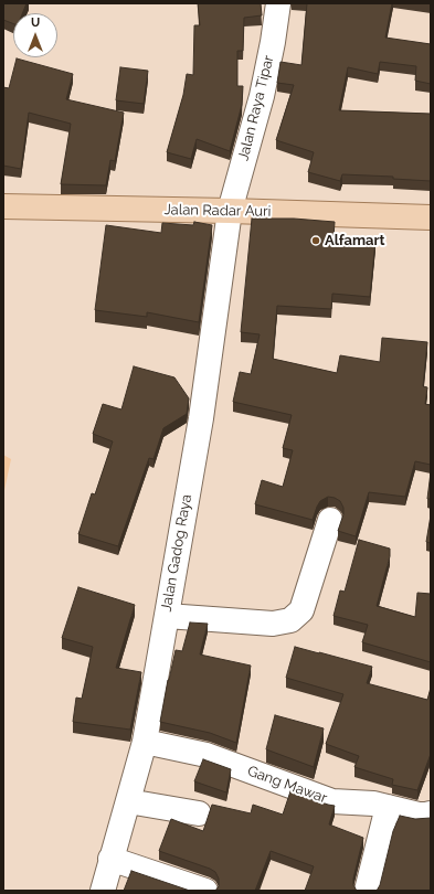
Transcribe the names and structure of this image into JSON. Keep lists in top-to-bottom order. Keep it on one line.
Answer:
{"streets":{"main road":["Jalan Radar Auri"],"street":["Jalan Raya Tipar","Jalan Gadog Raya","Gang Mawar"]},"crossings":[["Jalan Raya Tipar","Jalan Radar Auri"],["Jalan Raya Tipar","Jalan Gadog Raya"],["Jalan Radar Auri","Jalan Gadog Raya"],["Jalan Gadog Raya","Gang Mawar"]],"places":["Alfamart"],"north":"top"}
